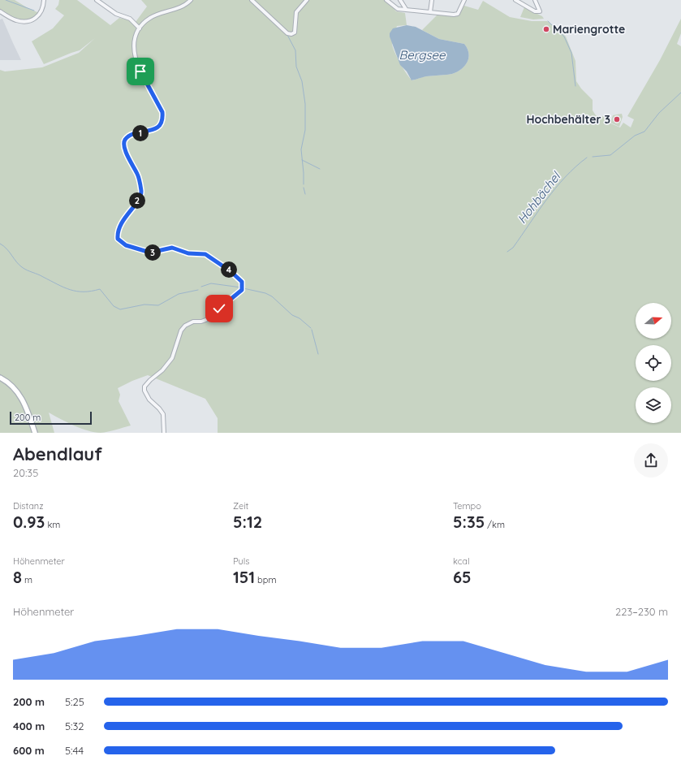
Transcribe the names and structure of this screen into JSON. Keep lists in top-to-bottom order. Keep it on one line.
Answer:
{"water":["Bergsee","Hohbächel"],"places":["Mariengrotte","Hochbehälter 3"],"scale_bar":"200 m","north":"right","page":{"pins":["1","2","3","4"],"scale":"200 m","heading":["Abendlauf","20:35"],"stats":[["Distanz","0.93 km"],["Zeit","5:12"],["Tempo","5:35 /km"],["Höhenmeter","8 m"],["Puls","151 bpm"],["kcal","65"]],"chart":["Höhenmeter","223–230 m"],"list":[{"name":"200 m","note":"5:25"},{"name":"400 m","note":"5:32"},{"name":"600 m","note":"5:44"}]}}
